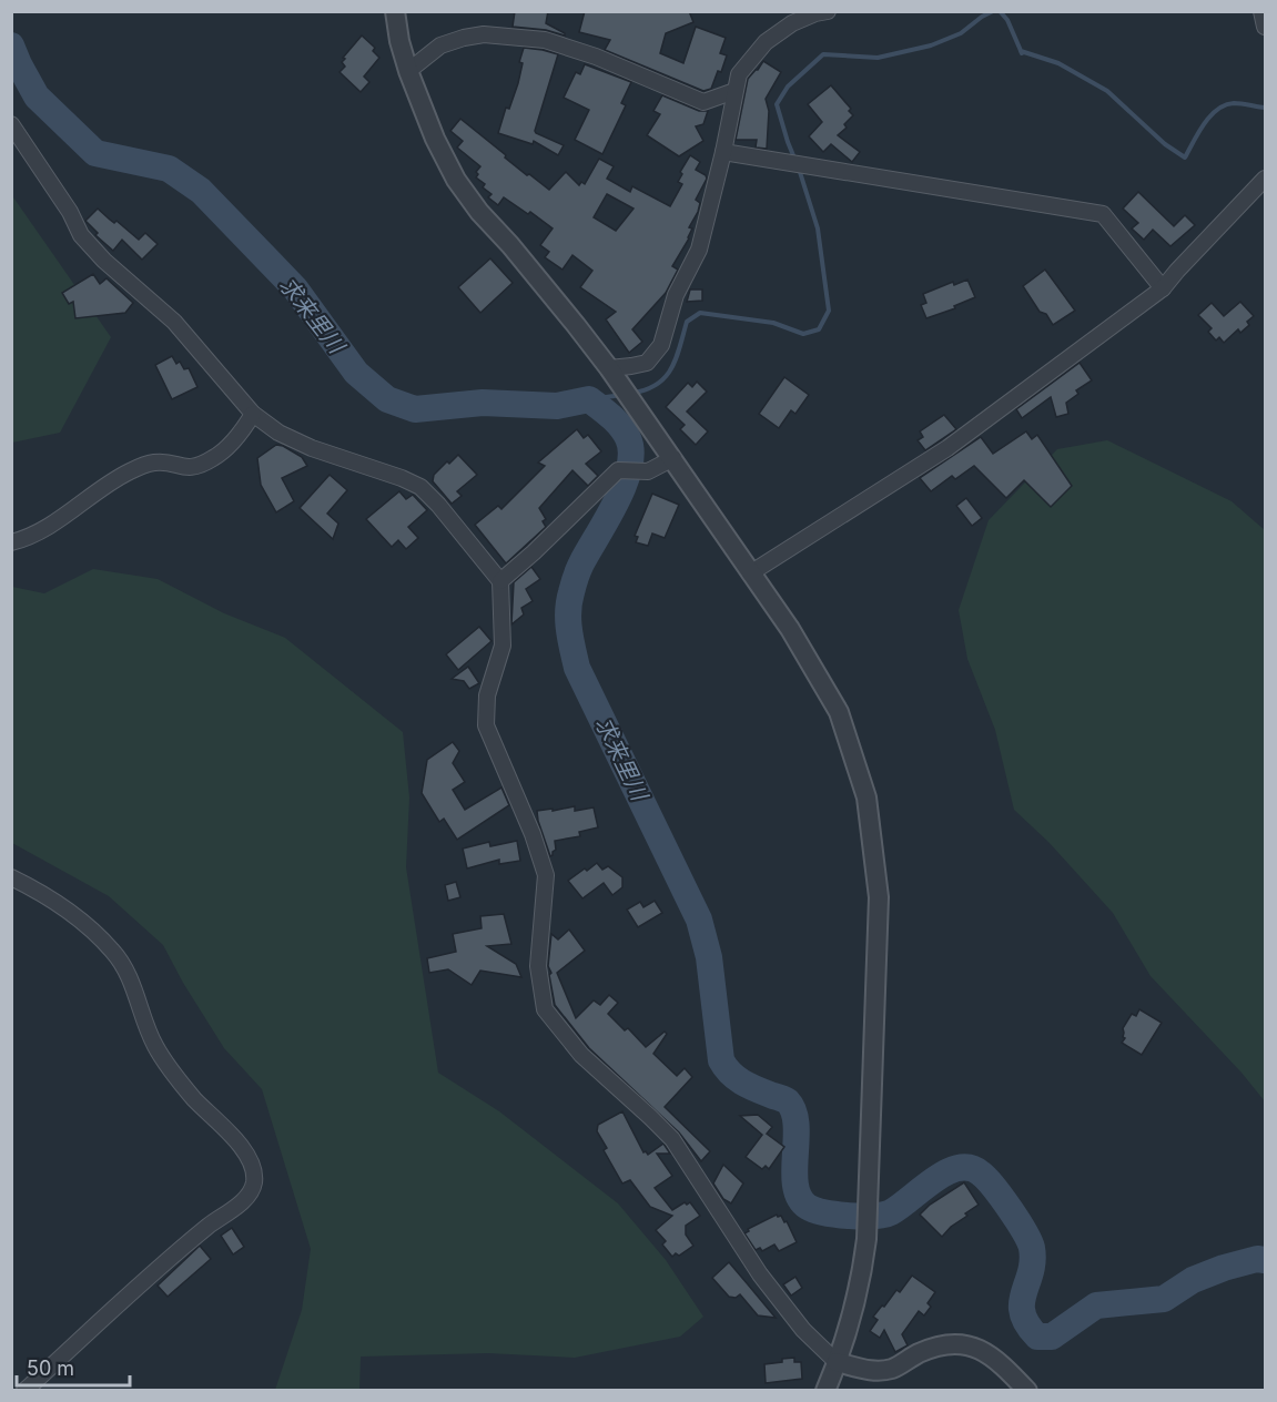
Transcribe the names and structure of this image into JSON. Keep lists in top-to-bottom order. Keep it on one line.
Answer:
{"water":["求来里川"],"scale_bar":"50 m"}
